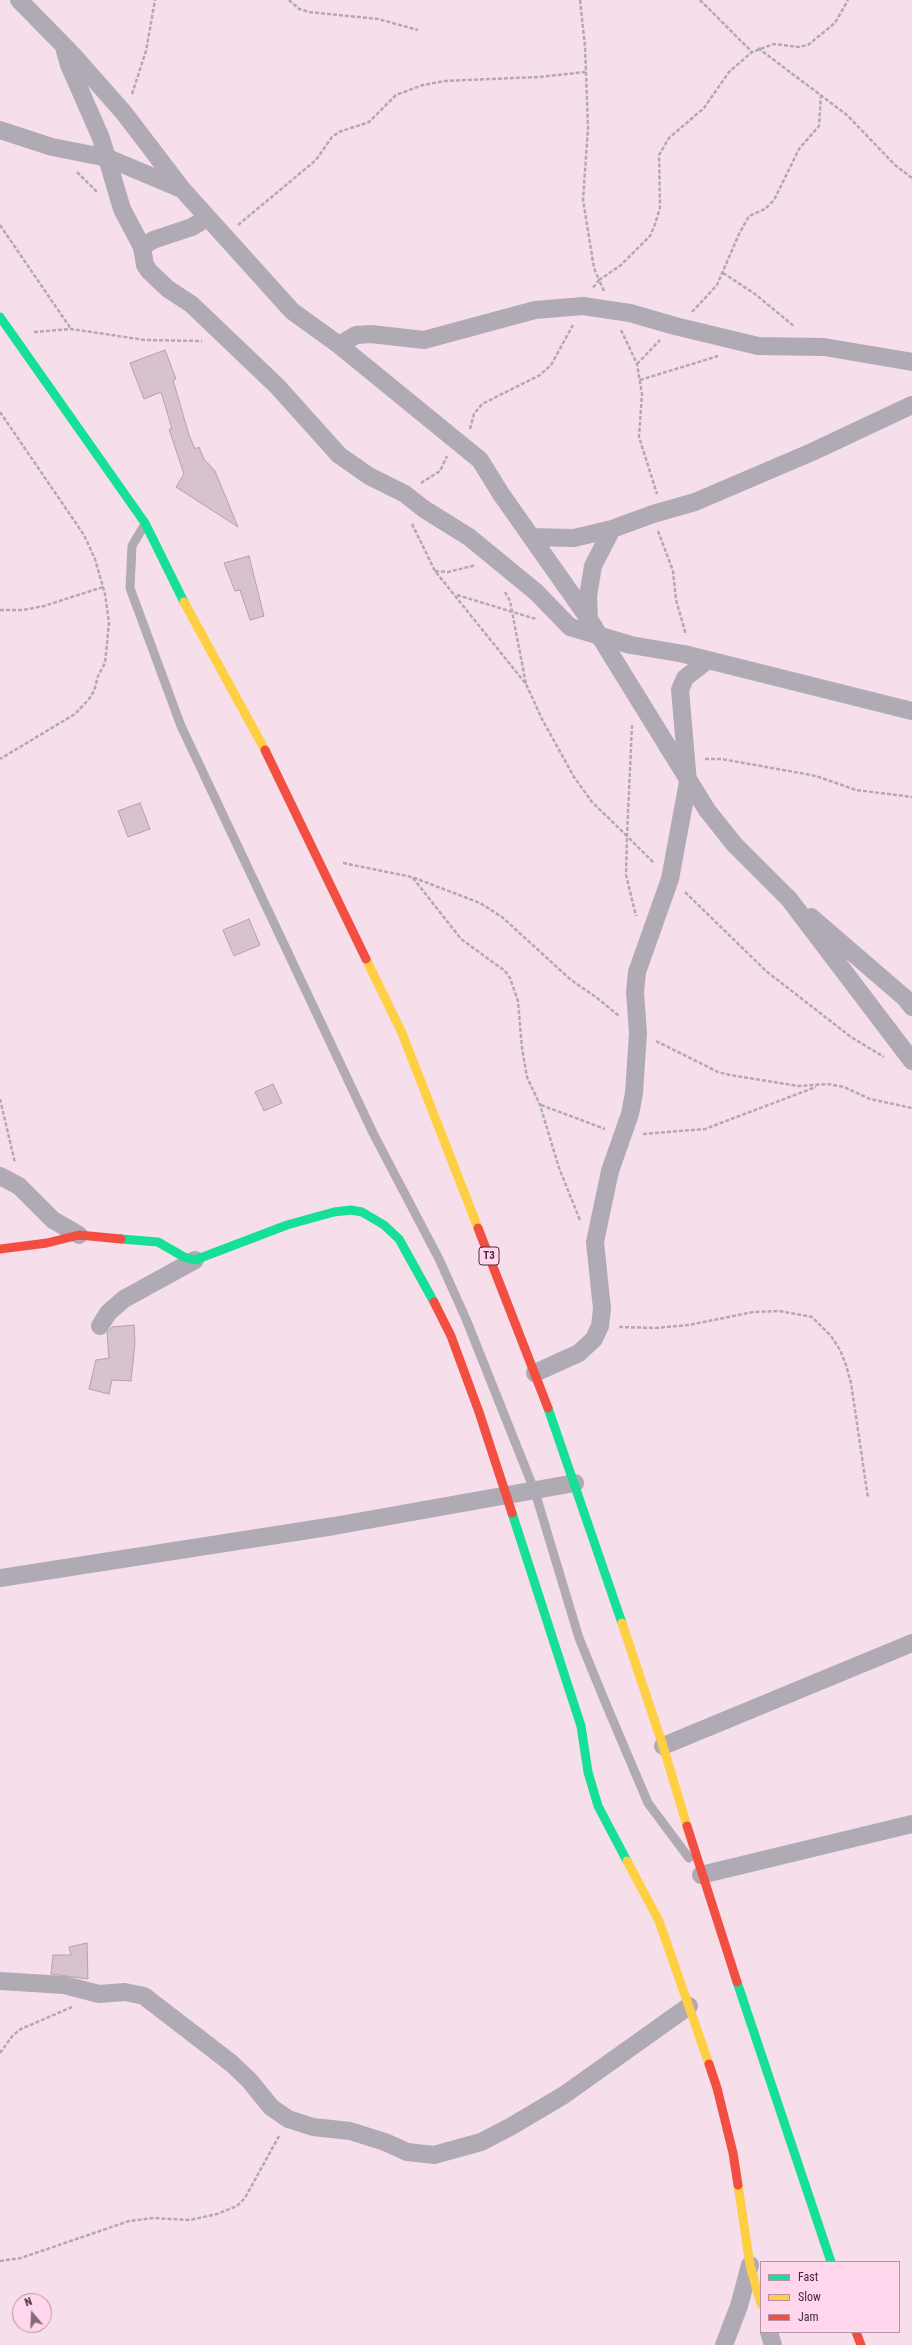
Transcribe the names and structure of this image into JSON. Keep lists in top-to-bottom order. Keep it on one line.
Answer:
{"streets":{"main road":["T3"]},"legend":["Fast","Slow","Jam"],"north":"top"}
